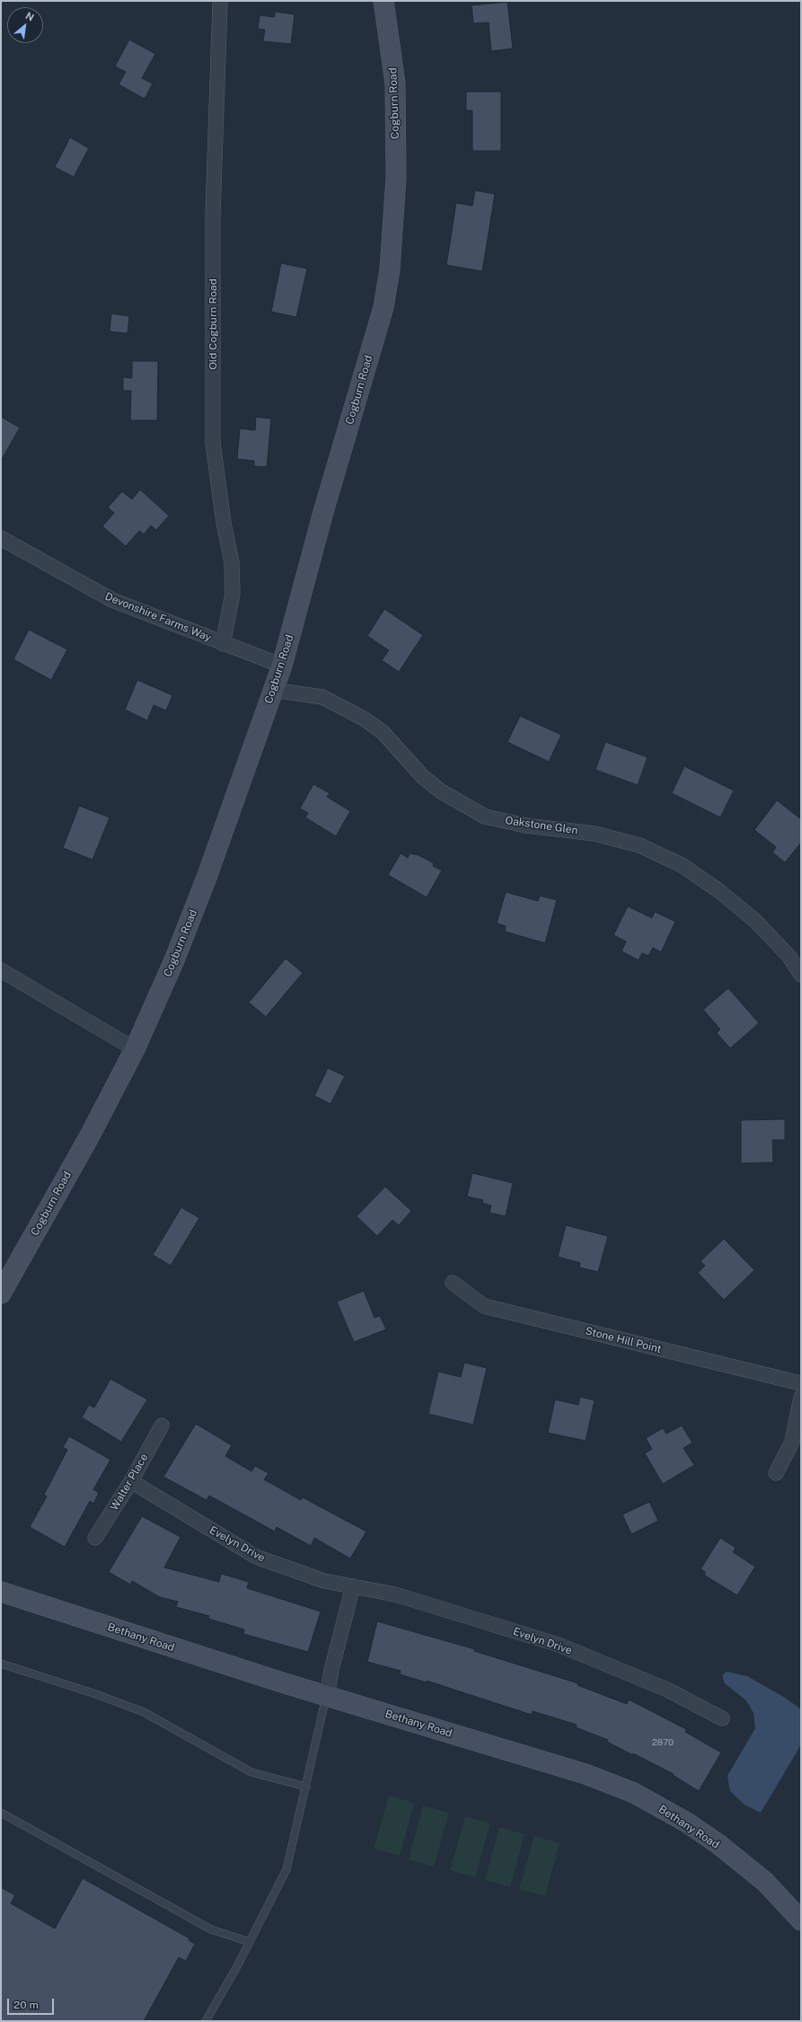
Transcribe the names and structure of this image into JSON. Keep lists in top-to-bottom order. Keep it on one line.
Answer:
{"streets":{"street":["Cogburn Road","Old Cogburn Road","Devonshire Farms Way","Oakstone Glen","Stone Hill Point","Walter Place","Evelyn Drive","Bethany Road"]},"crossings":[["Cogburn Road","Devonshire Farms Way"],["Cogburn Road","Oakstone Glen"],["Old Cogburn Road","Devonshire Farms Way"],["Walter Place","Evelyn Drive"]],"house_numbers":["2870"],"scale_bar":"20 m","north":"top right"}
